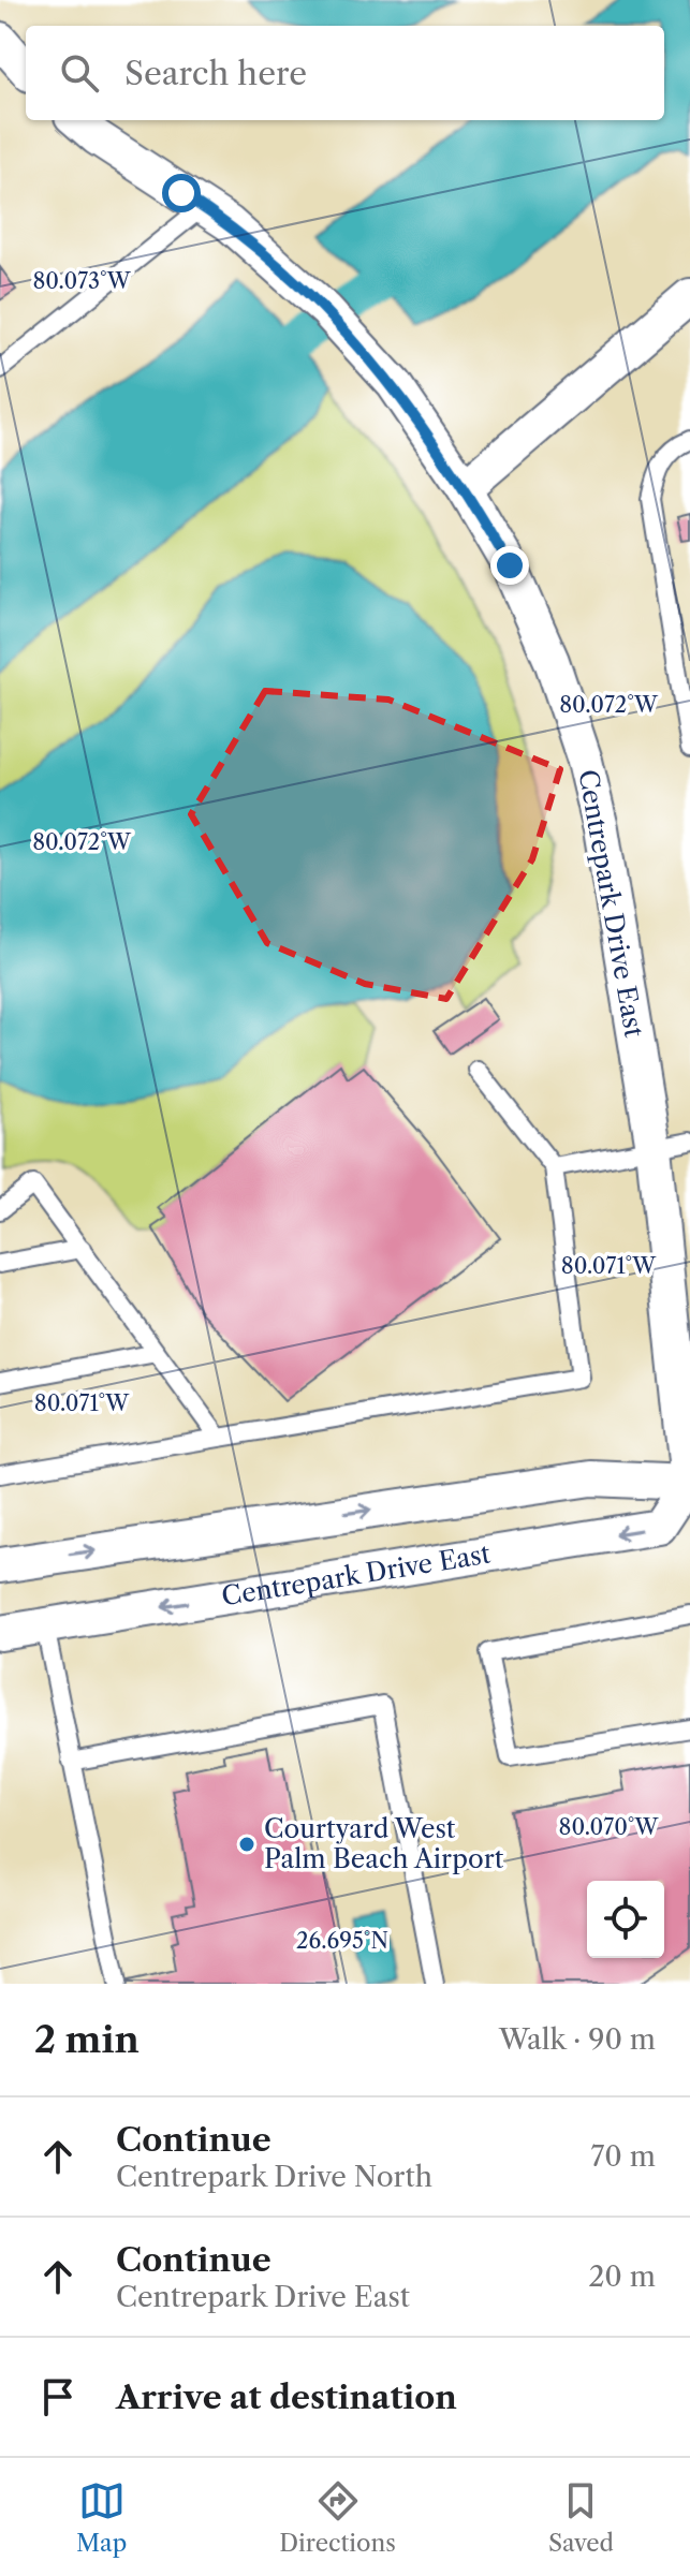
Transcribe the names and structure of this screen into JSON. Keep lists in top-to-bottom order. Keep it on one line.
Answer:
{"streets":{"street":["Centrepark Drive East"]},"places":["Courtyard West Palm Beach Airport"],"page":{"search":"Search here","heading":["2 min","Walk · 90 m"],"list":[["Continue","Centrepark Drive North","70 m"],["Continue","Centrepark Drive East","20 m"],"Arrive at destination"],"nav":["Map","Directions","Saved"]},"coordinates":["80.073°W","80.072°W","80.071°W","80.070°W","26.695°N"]}
